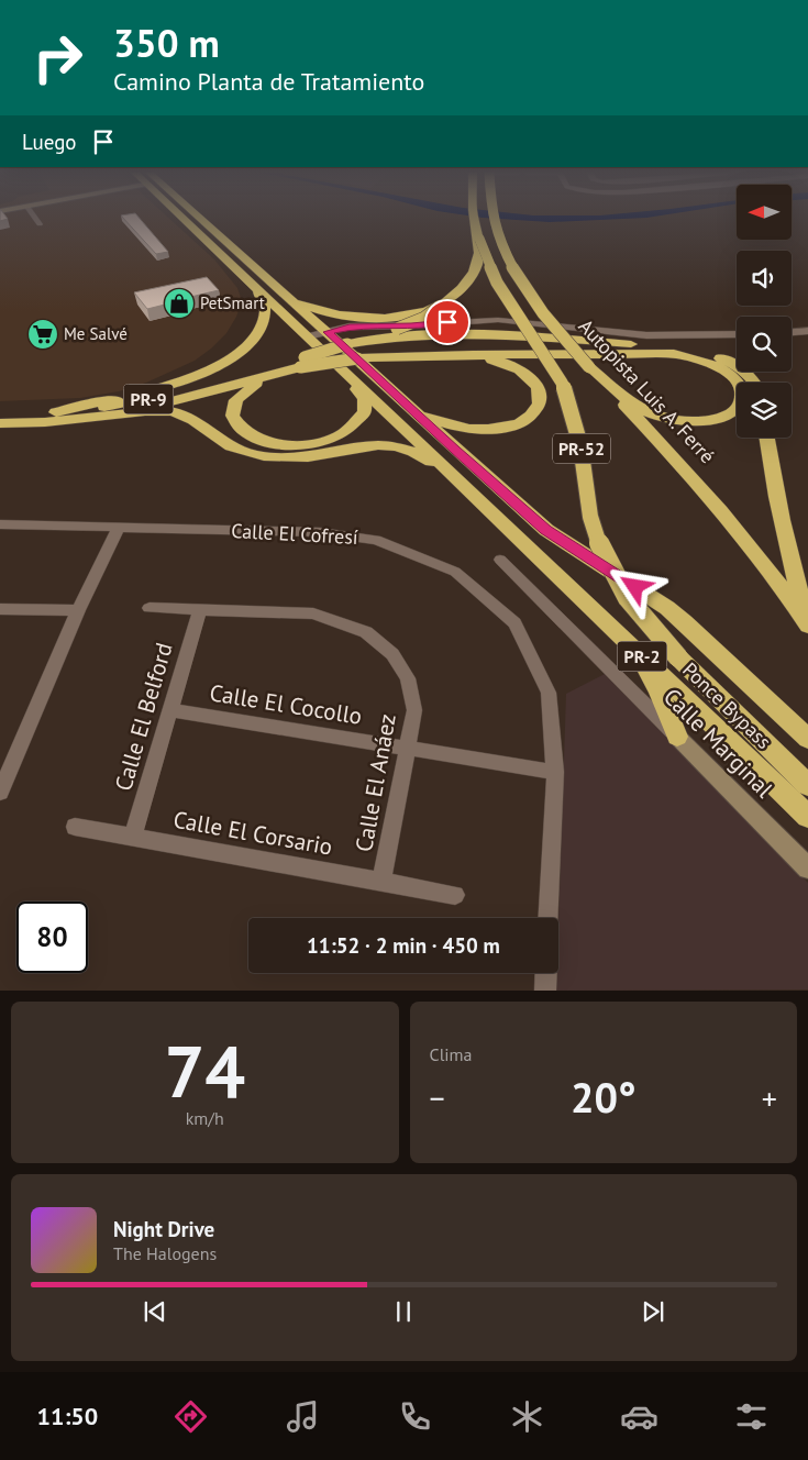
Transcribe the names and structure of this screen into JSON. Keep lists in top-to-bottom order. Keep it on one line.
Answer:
{"streets":{"highway":["Autopista Luis A. Ferré","PR-9","PR-52","PR-2","Ponce Bypass"],"street":["Calle El Cofresí","Calle El Cocollo","Calle El Belford","Calle Marginal","Calle El Anáez","Calle El Corsario"]},"crossings":[["Calle El Cofresí","Calle El Cocollo"],["Calle El Cocollo","Calle El Belford"],["Calle El Cocollo","Calle El Anáez"],["Calle El Belford","Calle El Anáez"],["Calle El Belford","Calle El Corsario"],["Calle El Anáez","Calle El Corsario"]],"places":{"shop":["PetSmart"],"supermarket":["Me Salvé"]},"north":"left","page":{"turn":["350 m","Camino Planta de Tratamiento"],"then":"Luego","limit":"80","trip":"11:52 · 2 min · 450 m","tile":[["74","km/h"],"Clima"],"heat":["−","20°","+"],"song":["Night Drive","The Halogens"],"tabs":"11:50"}}
